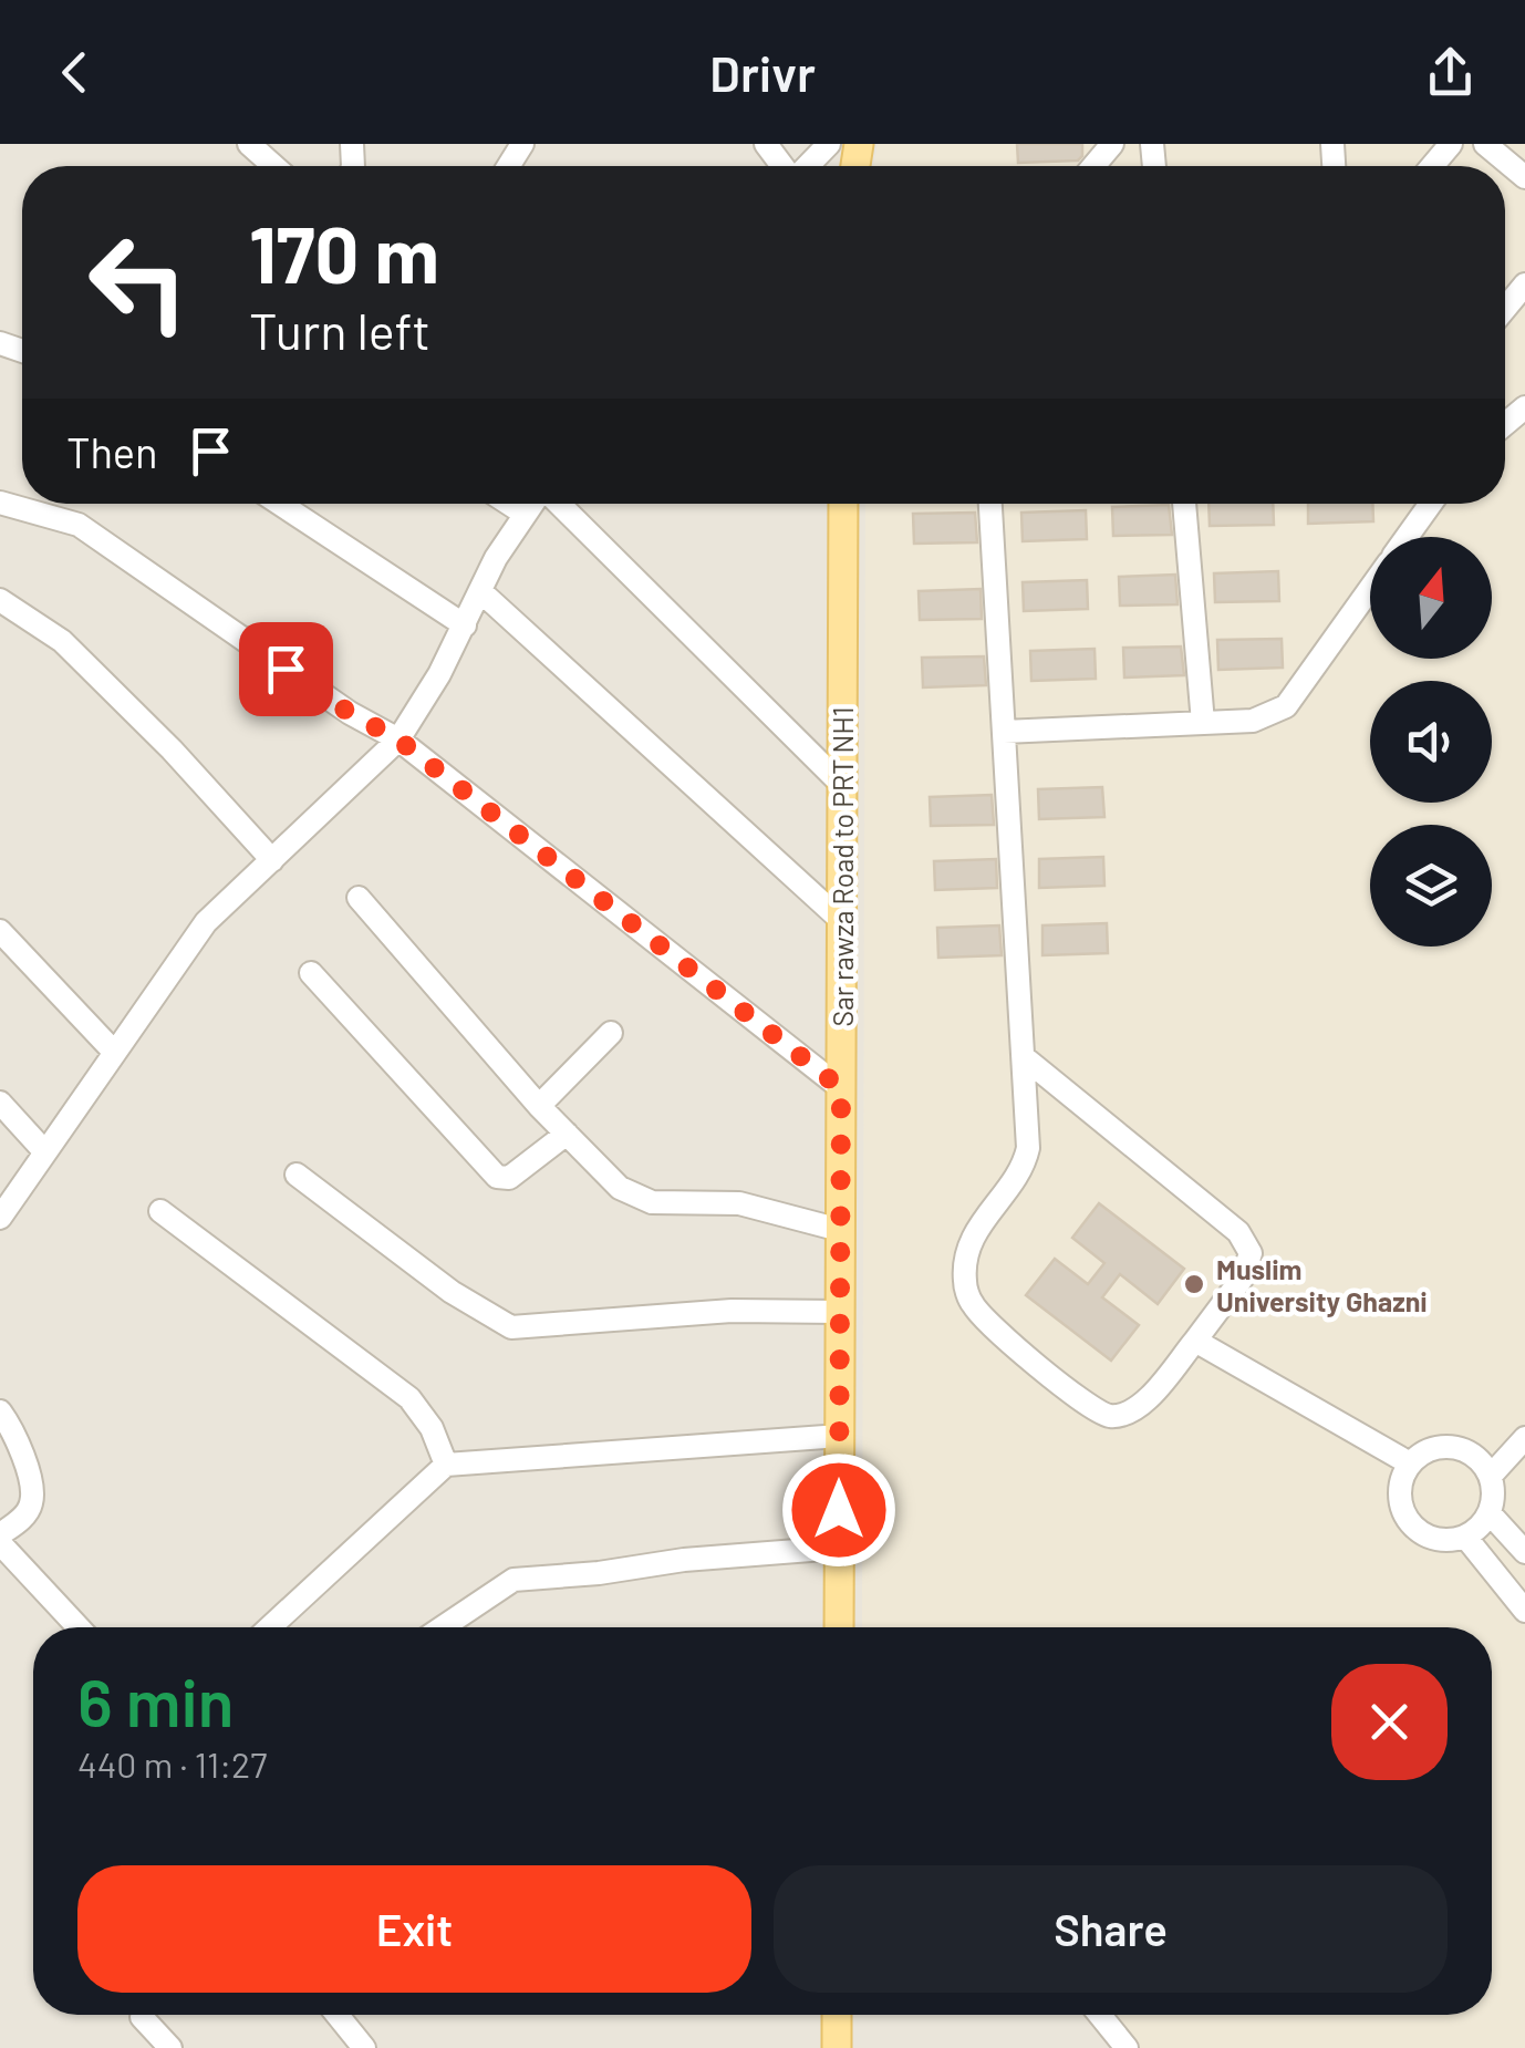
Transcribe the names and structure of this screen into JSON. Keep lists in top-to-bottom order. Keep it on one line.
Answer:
{"streets":{"main road":["Sar rawza Road to PRT NH1"]},"places":["Muslim University Ghazni"],"north":"top","page":{"header":"Drivr","turn":["170 m","Turn left"],"then":"Then","heading":["6 min","440 m · 11:27"],"buttons":["Exit","Share"]}}
